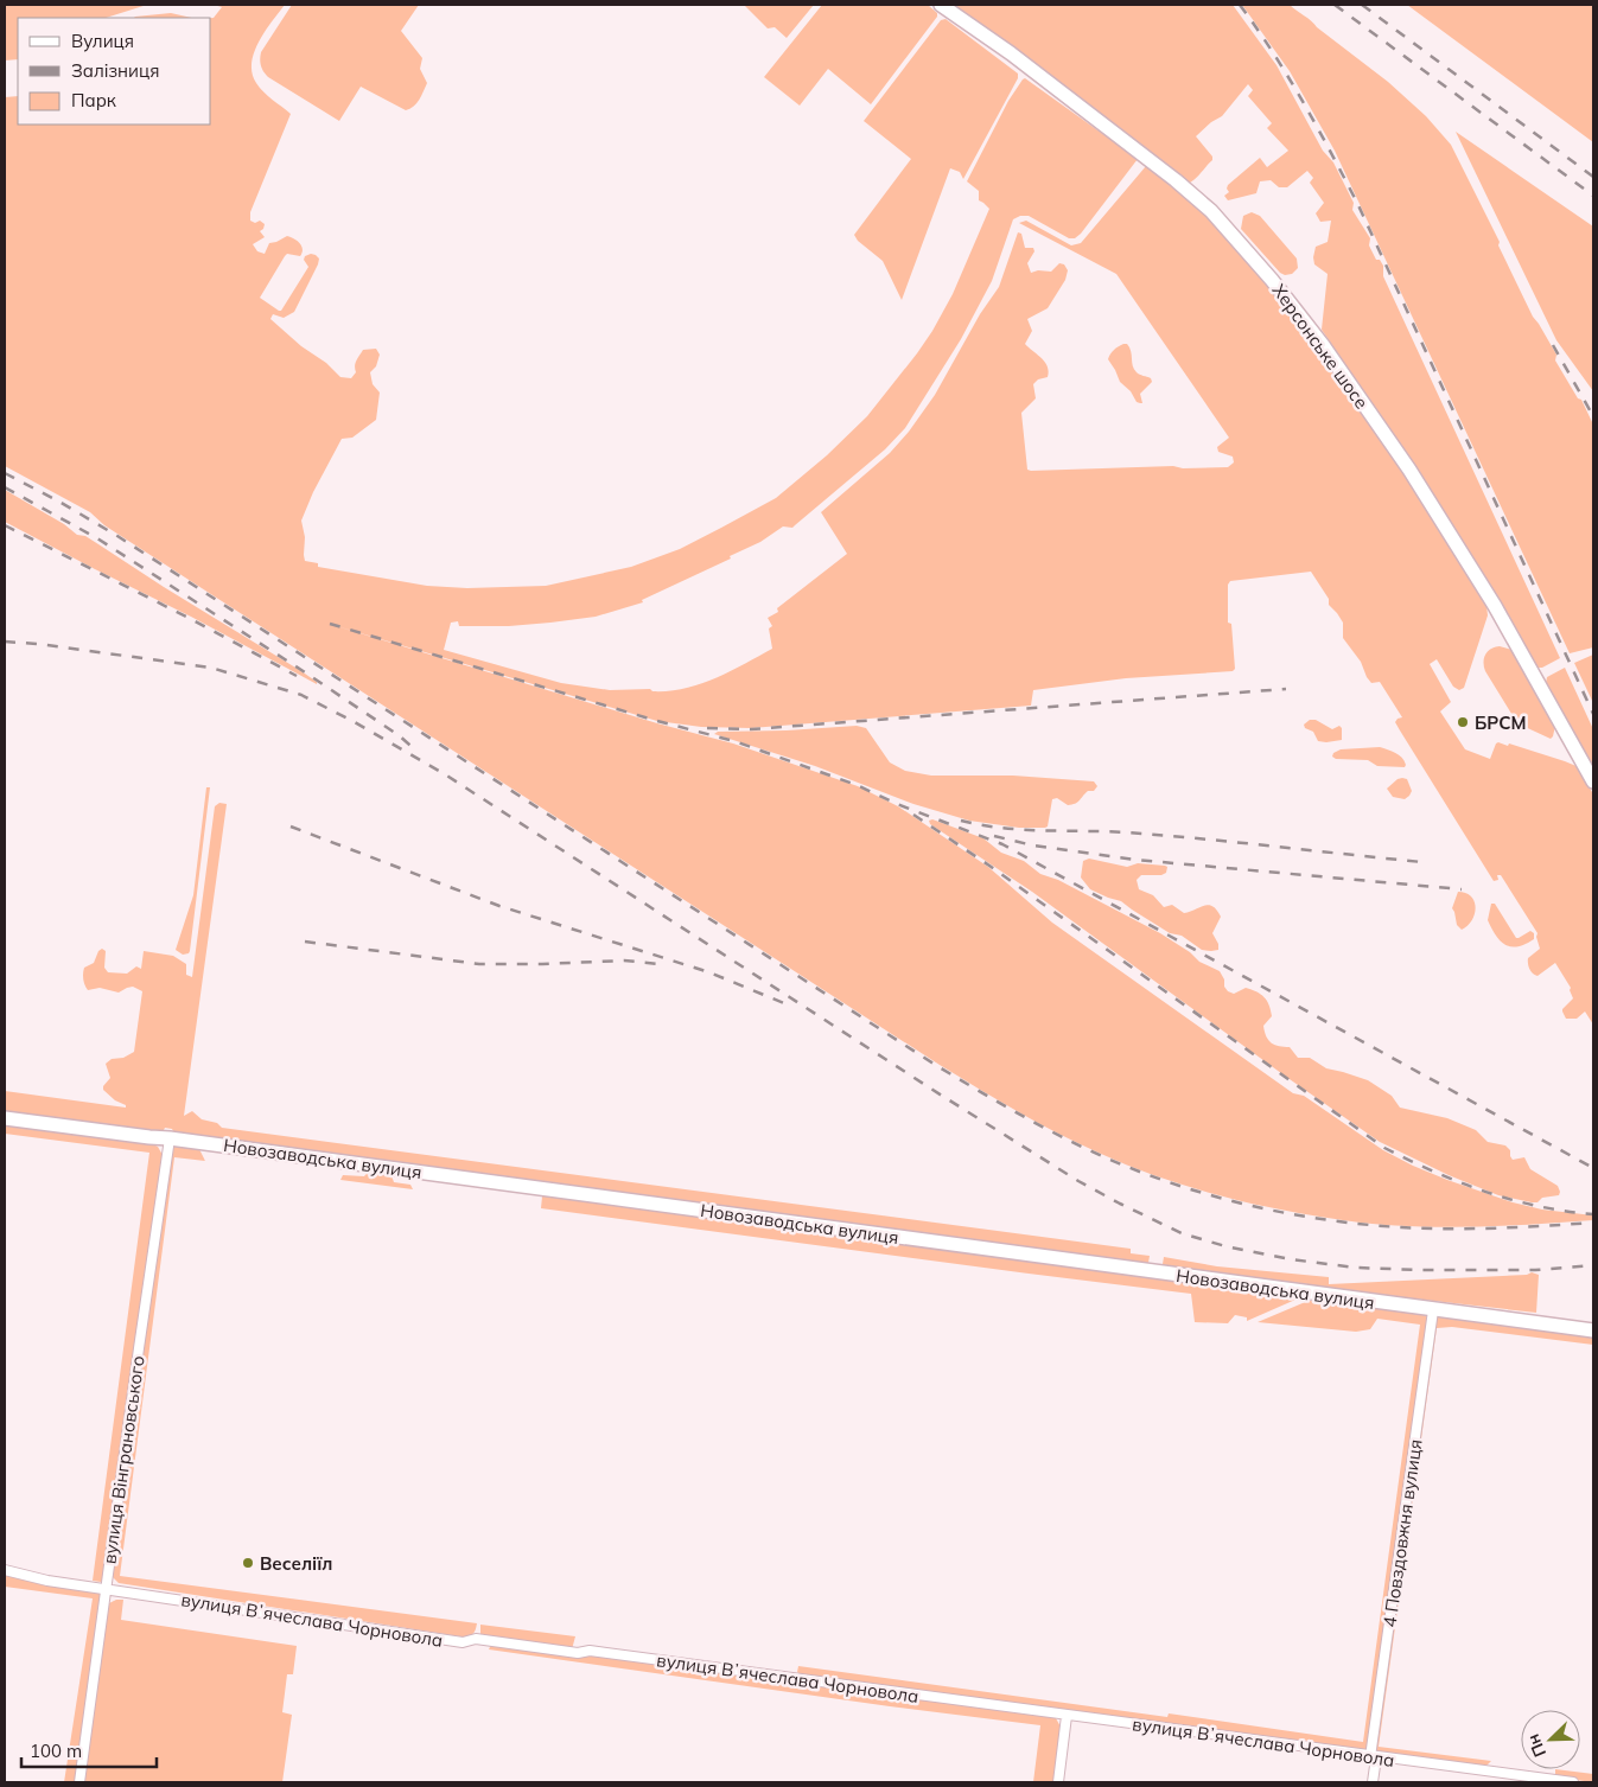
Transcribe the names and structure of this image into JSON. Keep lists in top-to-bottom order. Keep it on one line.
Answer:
{"streets":{"street":["Херсонське шосе","Новозаводська вулиця","вулиця Вінграновського","4 Повздовжня вулиця","вулиця Вʼячеслава Чорновола"]},"crossings":[["Новозаводська вулиця","вулиця Вінграновського"],["Новозаводська вулиця","4 Повздовжня вулиця"],["вулиця Вінграновського","вулиця Вʼячеслава Чорновола"],["4 Повздовжня вулиця","вулиця Вʼячеслава Чорновола"]],"places":["БРСМ","Веселіїл"],"legend":["Вулиця","Залізниця","Парк"],"scale_bar":"100 m","north":"bottom left"}
